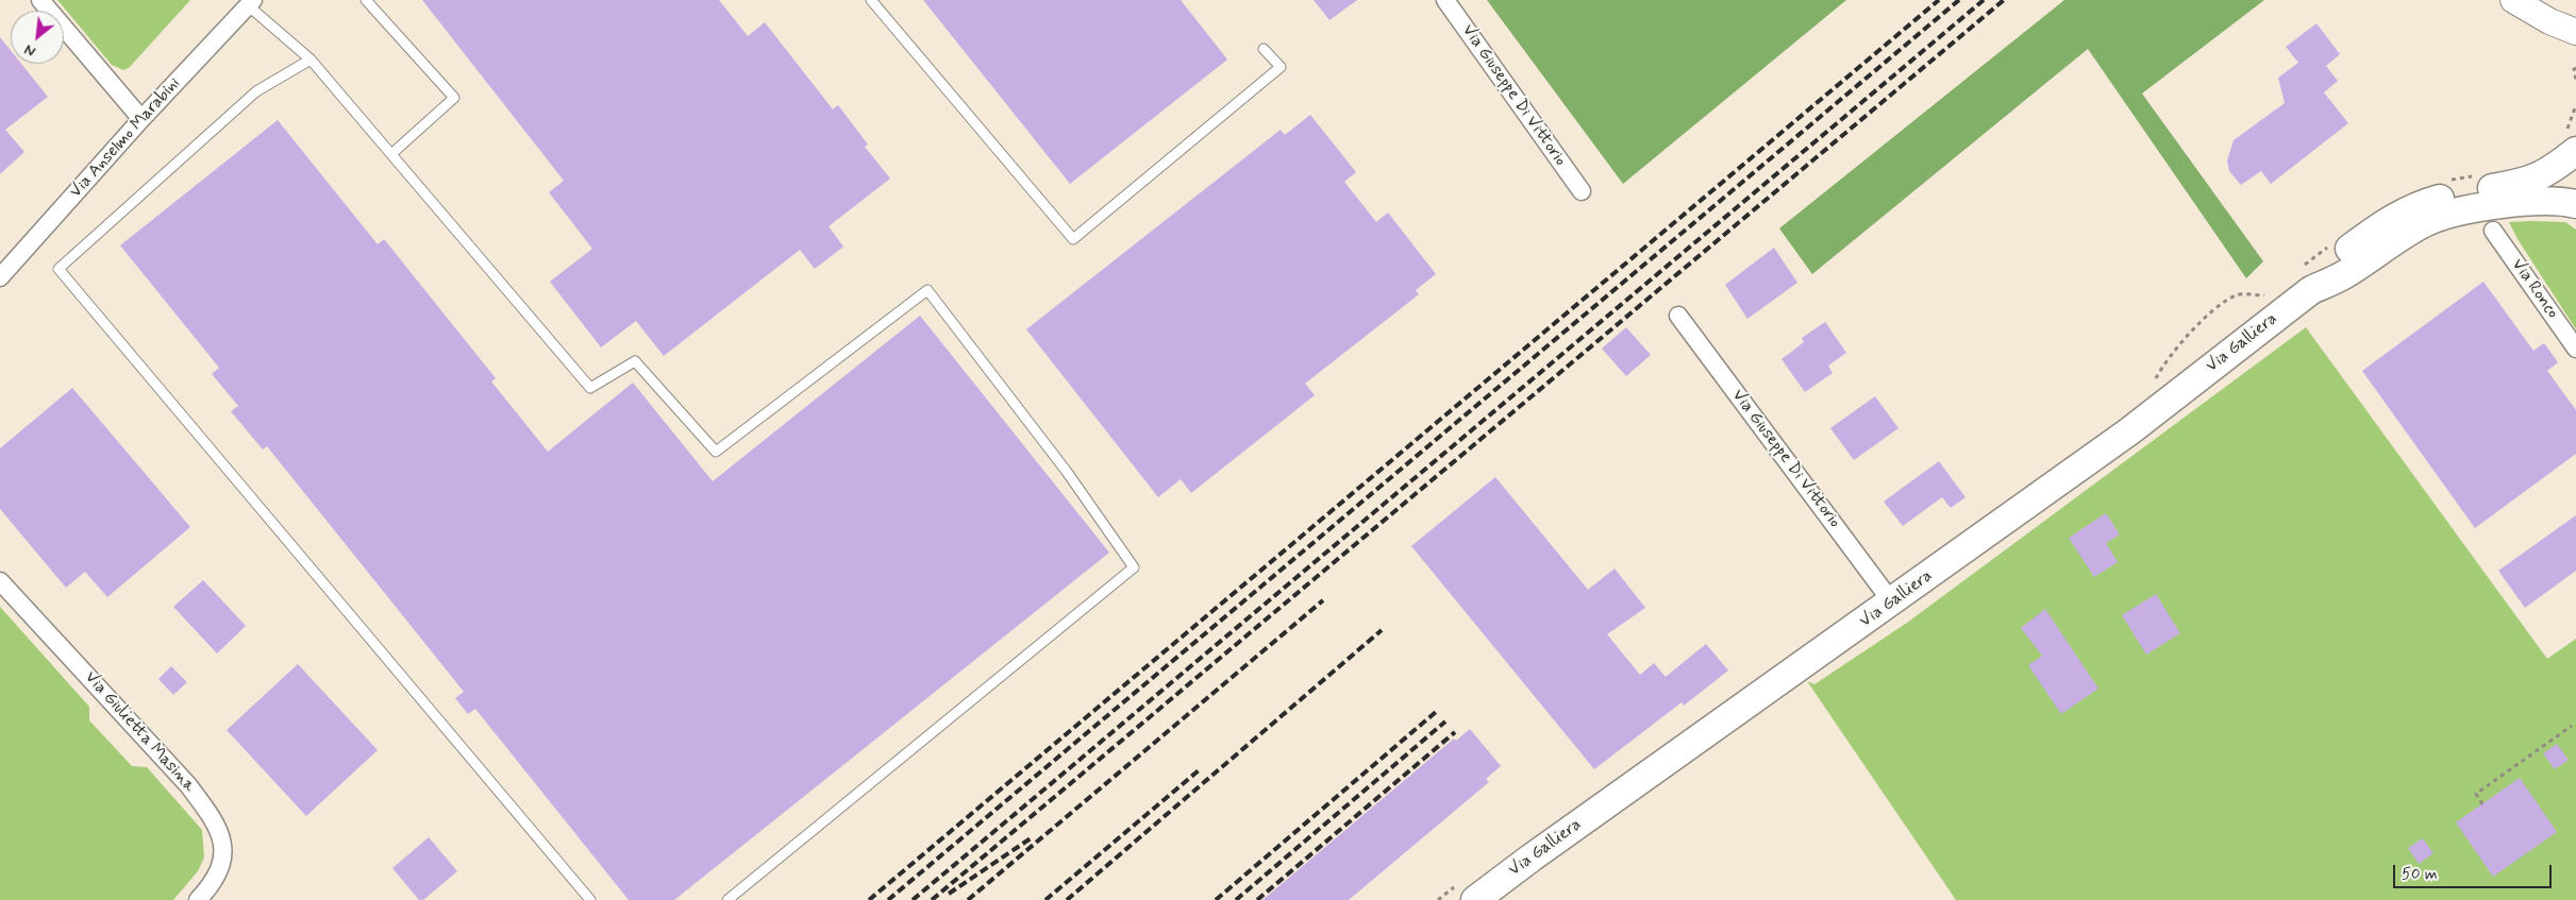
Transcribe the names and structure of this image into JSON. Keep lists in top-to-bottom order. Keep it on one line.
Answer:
{"streets":{"main road":["Via Galliera"],"street":["Via Giuseppe Di Vittorio","Via Anselmo Marabini","Via Ronco","Via Giulietta Masina"]},"crossings":[["Via Giuseppe Di Vittorio","Via Galliera"]],"scale_bar":"50 m","north":"bottom left"}
